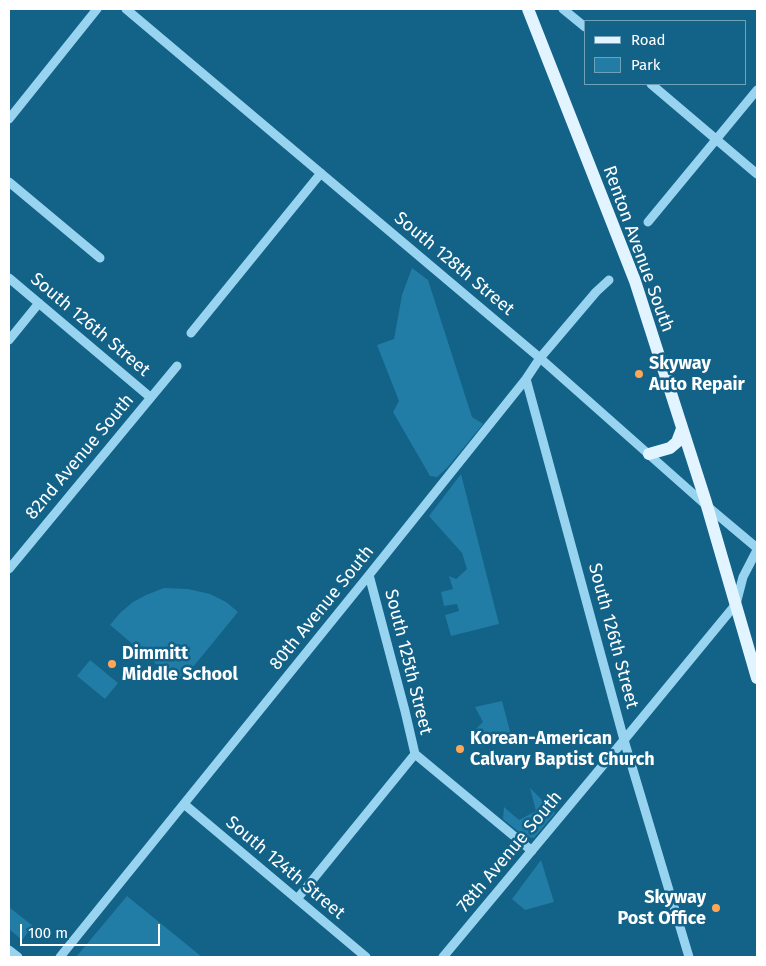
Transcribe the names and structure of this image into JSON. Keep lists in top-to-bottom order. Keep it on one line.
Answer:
{"streets":{"main road":["Renton Avenue South"],"street":["South 128th Street","South 126th Street","82nd Avenue South","80th Avenue South","South 125th Street","78th Avenue South","South 124th Street"]},"crossings":[["Renton Avenue South","South 128th Street"],["Renton Avenue South","78th Avenue South"],["South 128th Street","80th Avenue South"],["South 128th Street","78th Avenue South"],["South 126th Street","82nd Avenue South"],["South 126th Street","80th Avenue South"],["South 126th Street","78th Avenue South"],["80th Avenue South","South 125th Street"],["80th Avenue South","South 124th Street"],["South 125th Street","78th Avenue South"]],"places":["Skyway Auto Repair","Dimmitt Middle School","Korean-American Calvary Baptist Church","Skyway Post Office"],"legend":["Road","Park"],"scale_bar":"100 m"}
